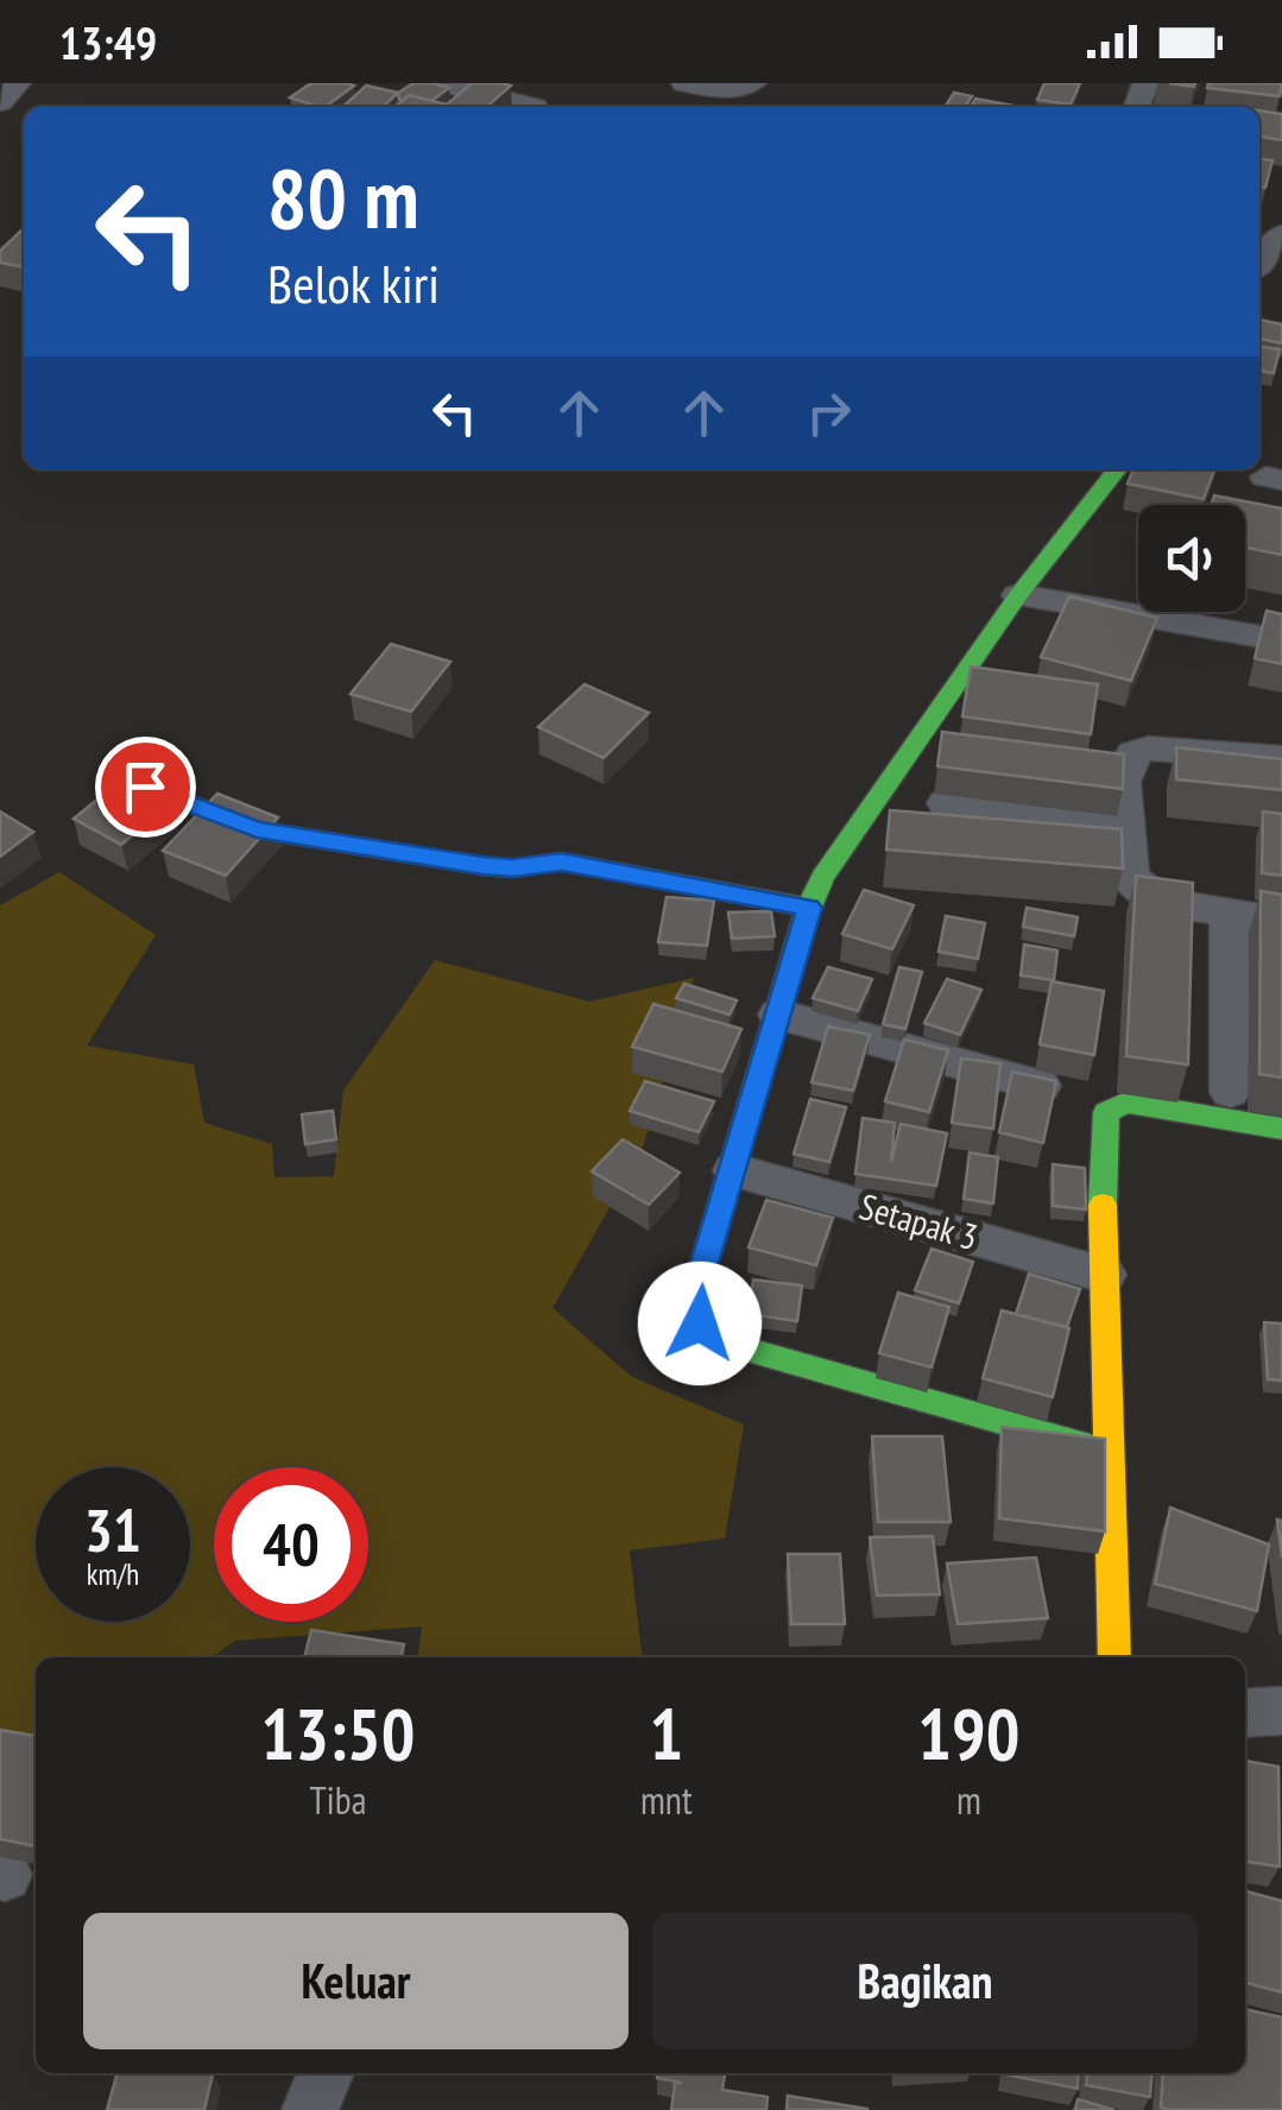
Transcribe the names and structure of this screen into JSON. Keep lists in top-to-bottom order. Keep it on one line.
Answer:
{"streets":{"street":["Setapak 3"]},"page":{"status":"13:49","turn":["80 m","Belok kiri"],"speed":"31 km/h","limit":"40","eta":["13:50","Tiba","1","mnt","190","m"],"buttons":["Keluar","Bagikan"]}}
